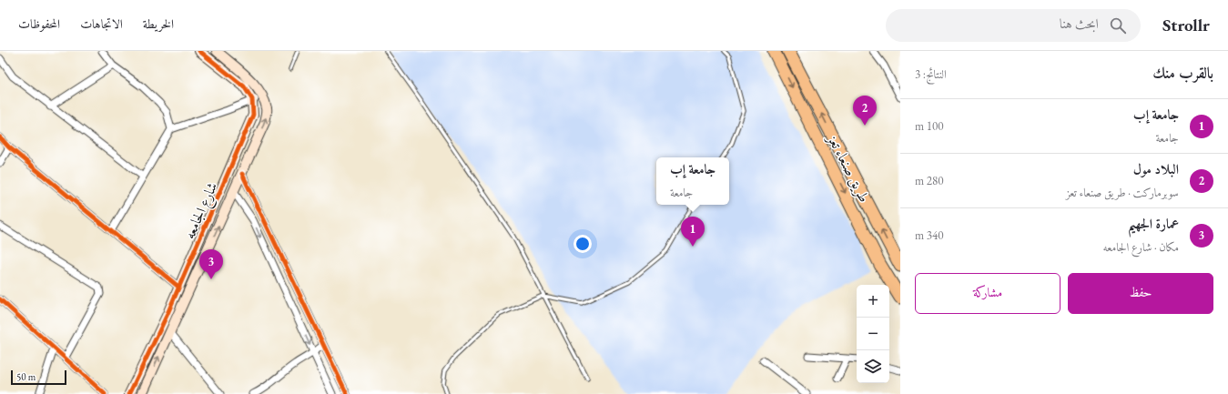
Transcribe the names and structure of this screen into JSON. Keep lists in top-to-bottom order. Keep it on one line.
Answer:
{"streets":{"highway":["طريق صنعاء تعز"],"street":["شارع الجامعه"]},"scale_bar":"50 m","page":{"header":"Strollr","search":"ابحث هنا","nav":["الخريطة","الاتجاهات","المحفوظات"],"heading":["بالقرب منك","النتائج: 3"],"pins":["2","1","3"],"list":[{"mark":"1","name":"جامعة إب","note":"جامعة","value":"100 m"},{"mark":"2","name":"البلاد مول","note":"سوبرماركت · طريق صنعاء تعز","value":"280 m"},{"mark":"3","name":"عمارة الجهيم","note":"مكان · شارع الجامعه","value":"340 m"}],"popup":["جامعة إب","جامعة"],"buttons":["حفظ","مشاركة"],"map_buttons":["+","−"],"scale":"50 m"}}
